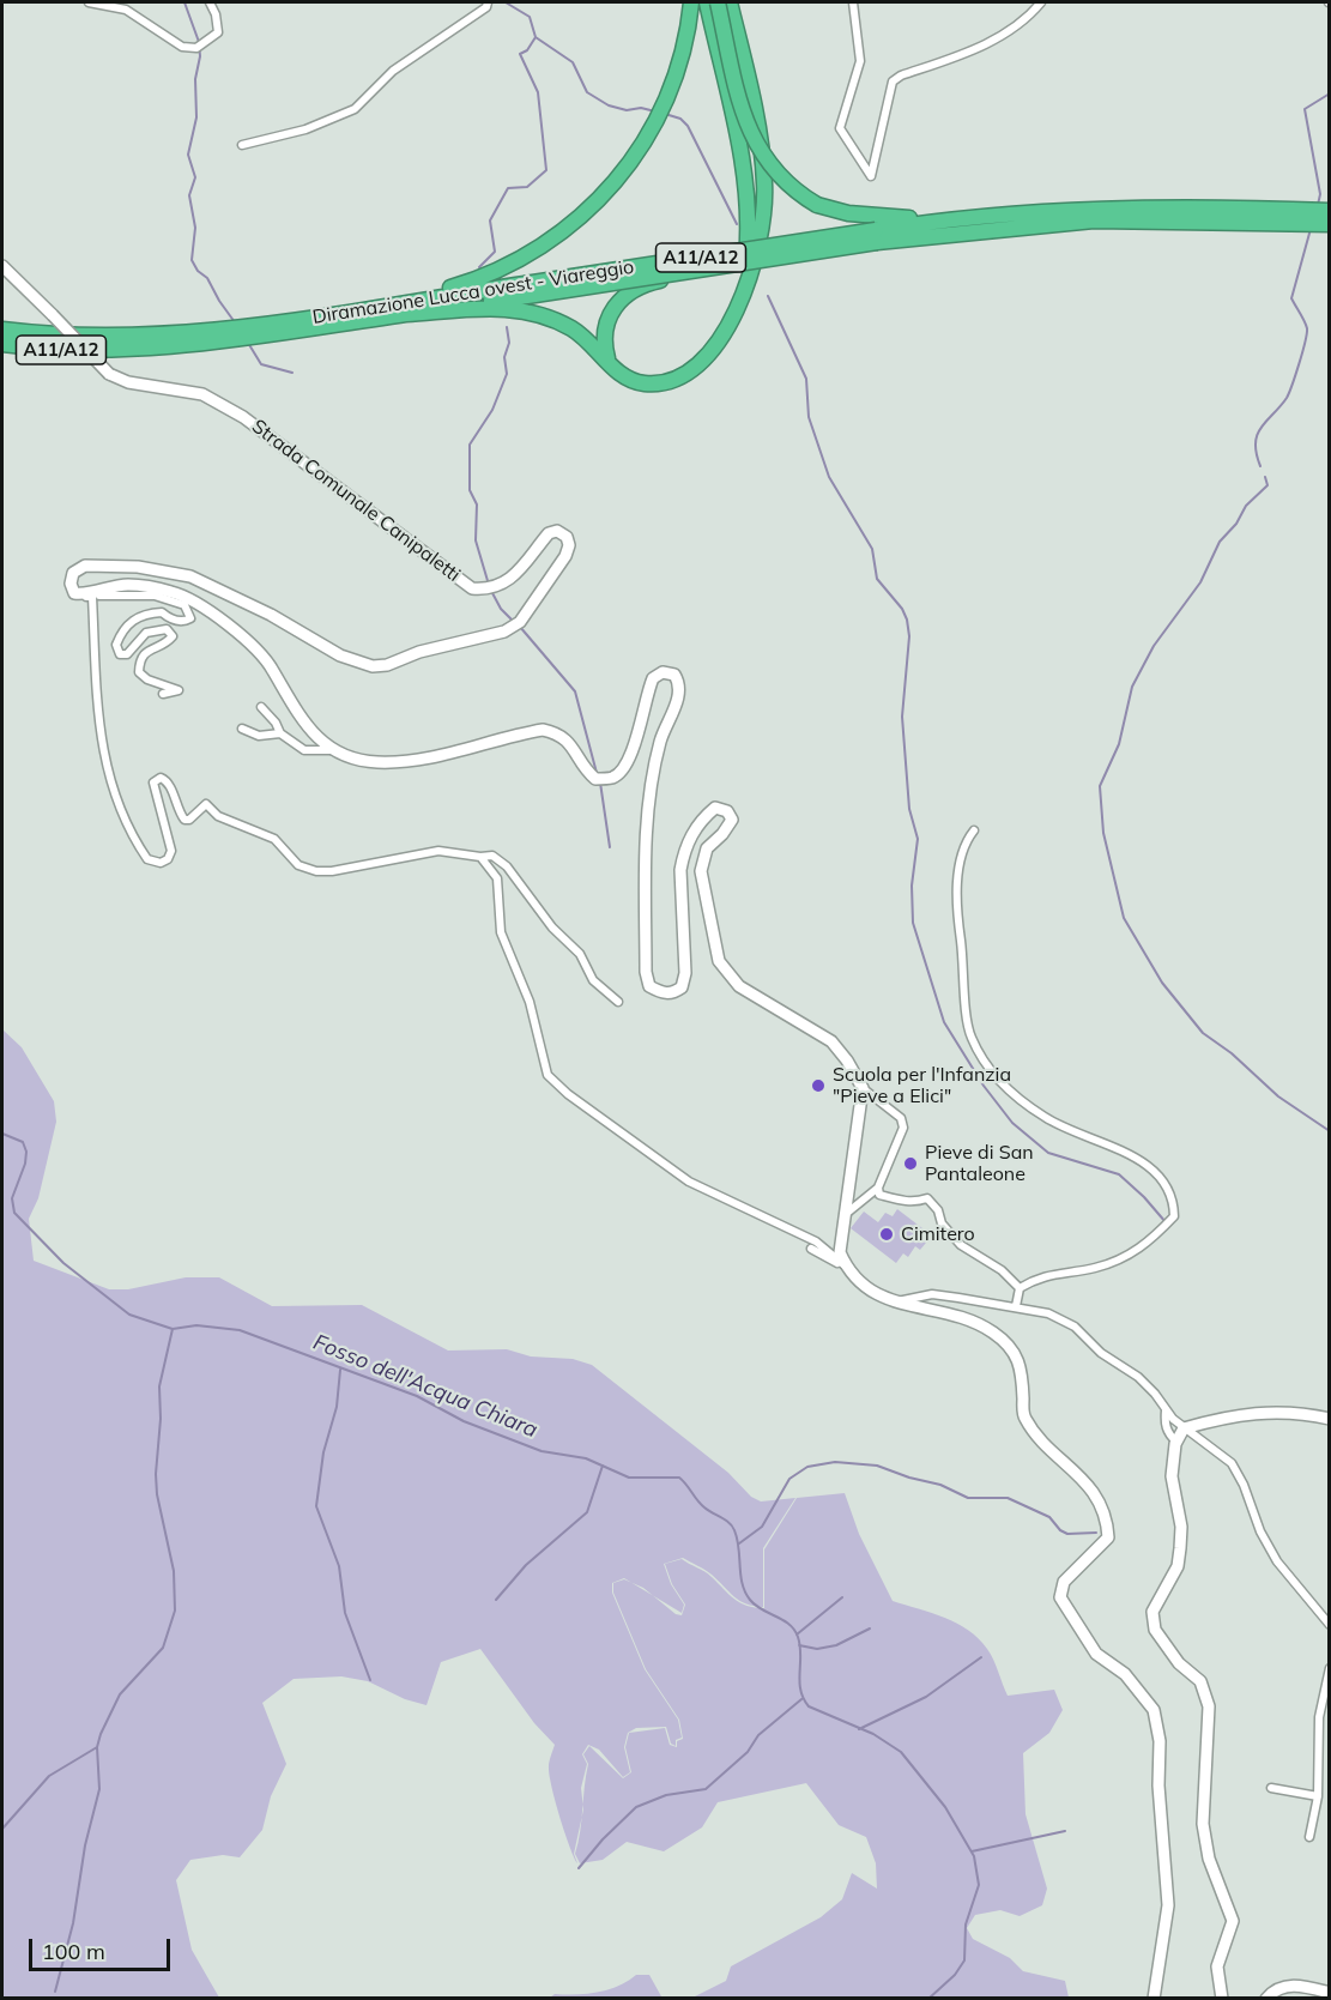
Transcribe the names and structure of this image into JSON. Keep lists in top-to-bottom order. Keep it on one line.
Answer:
{"streets":{"highway":["A11/A12","Diramazione Lucca ovest - Viareggio"],"street":["Strada Comunale Canipaletti"]},"water":["Fosso dell'Acqua Chiara"],"places":["Scuola per l'Infanzia \"Pieve a Elici\"","Pieve di San Pantaleone","Cimitero"],"scale_bar":"100 m"}
